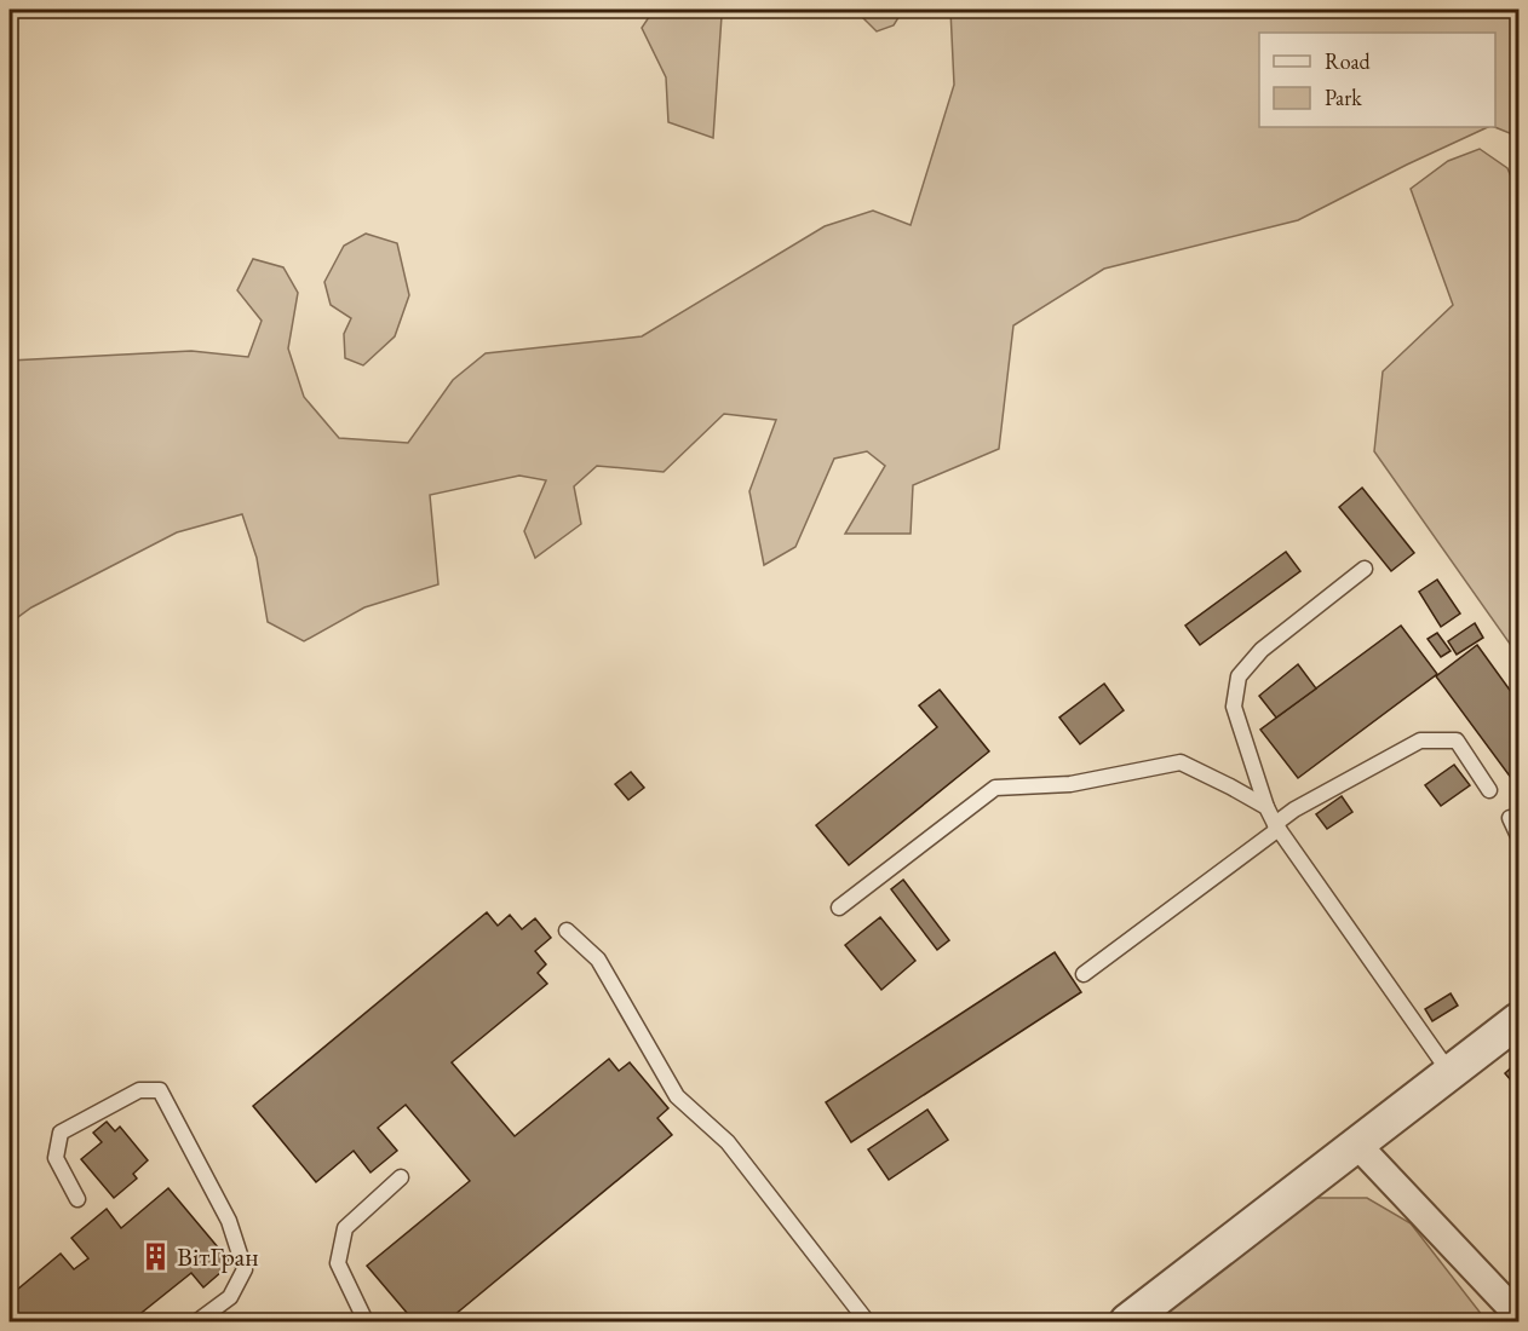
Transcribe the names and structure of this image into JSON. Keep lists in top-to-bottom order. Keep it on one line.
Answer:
{"places":{"building":["ВітГран"]},"legend":["Road","Park"]}
